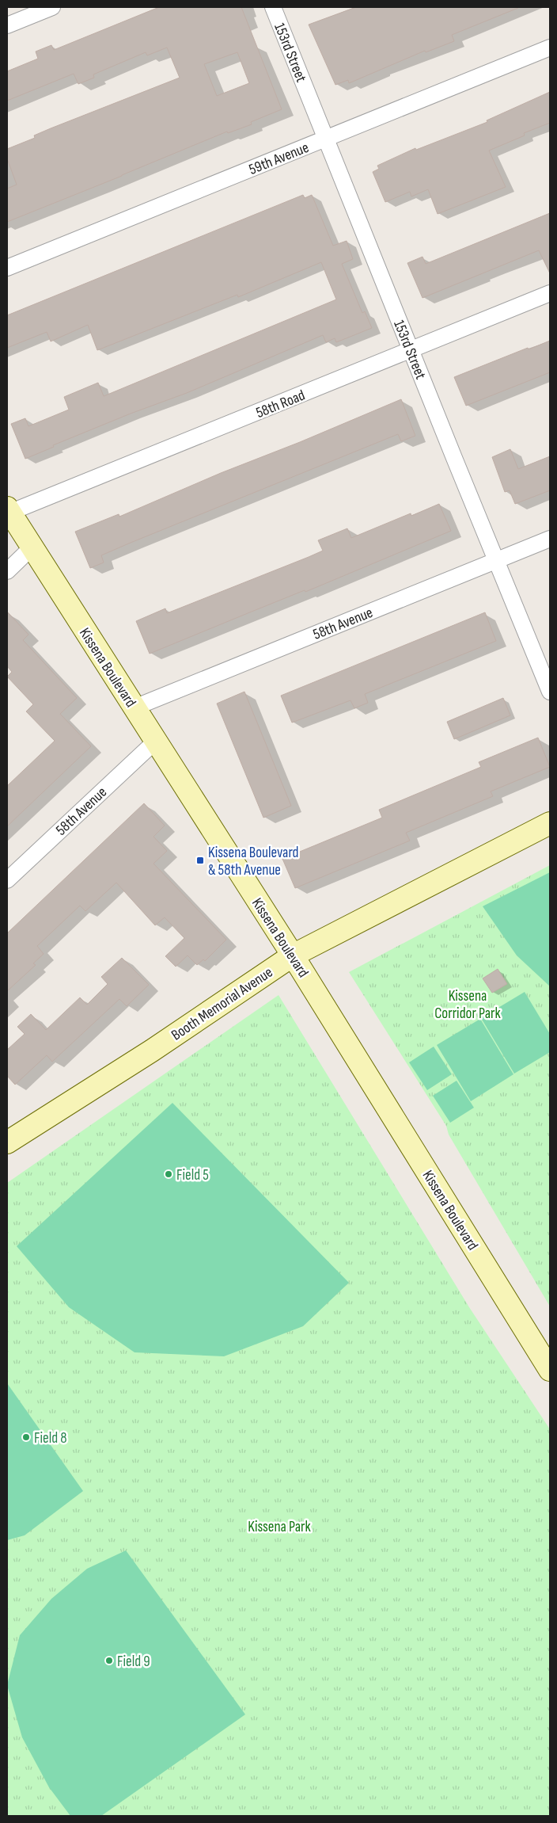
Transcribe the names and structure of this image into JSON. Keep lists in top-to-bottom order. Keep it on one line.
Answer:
{"streets":{"main road":["Kissena Boulevard","Booth Memorial Avenue"],"street":["153rd Street","59th Avenue","58th Road","58th Avenue"]},"crossings":[["153rd Street","59th Avenue"],["153rd Street","58th Road"],["153rd Street","58th Avenue"],["58th Road","Kissena Boulevard"],["58th Avenue","Kissena Boulevard"],["Kissena Boulevard","Booth Memorial Avenue"]],"parks":["Kissena Corridor Park","Kissena Park"],"places":{"transit":["Kissena Boulevard & 58th Avenue"],"other":["Field 5","Field 8","Field 9"]}}
